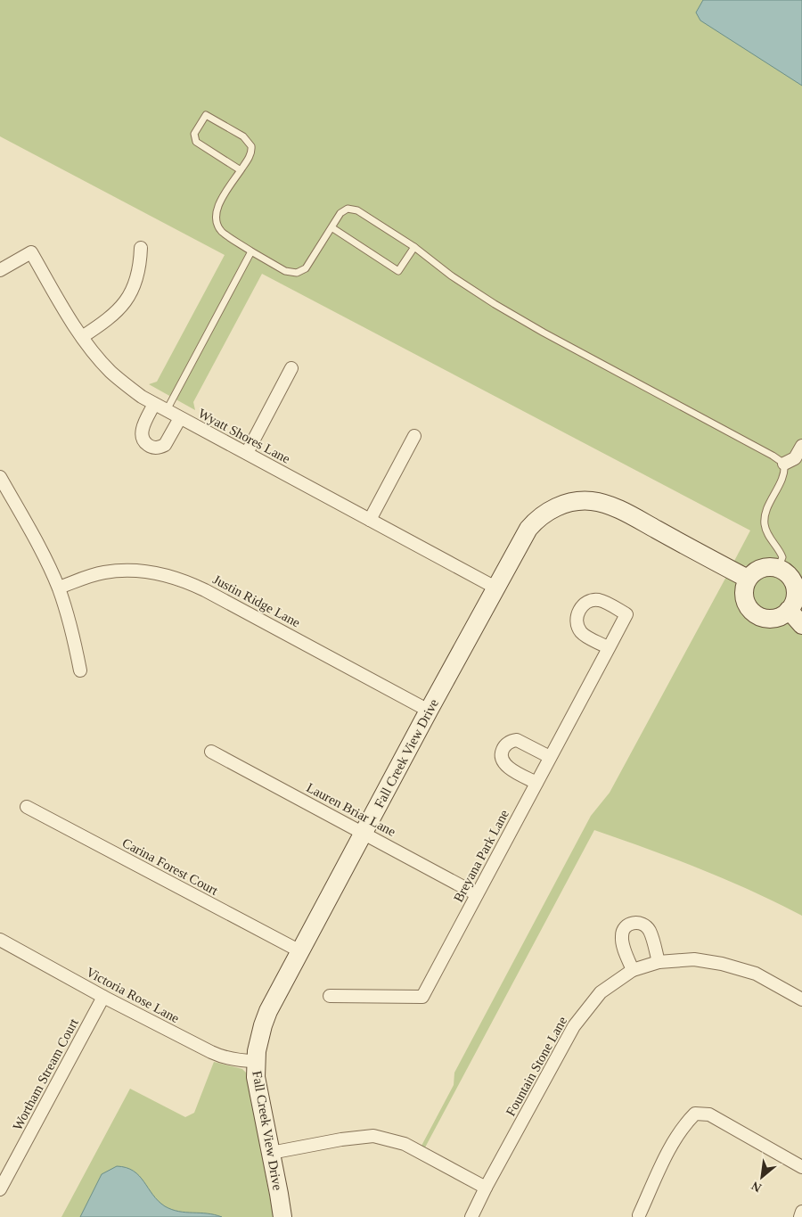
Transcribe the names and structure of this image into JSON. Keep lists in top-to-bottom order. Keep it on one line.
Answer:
{"streets":{"street":["Wyatt Shores Lane","Justin Ridge Lane","Fall Creek View Drive","Lauren Briar Lane","Breyana Park Lane","Carina Forest Court","Victoria Rose Lane","Fountain Stone Lane","Wortham Stream Court"]},"crossings":[["Wyatt Shores Lane","Fall Creek View Drive"],["Justin Ridge Lane","Fall Creek View Drive"],["Fall Creek View Drive","Lauren Briar Lane"],["Fall Creek View Drive","Carina Forest Court"],["Fall Creek View Drive","Victoria Rose Lane"],["Lauren Briar Lane","Breyana Park Lane"],["Victoria Rose Lane","Wortham Stream Court"]],"north":"bottom left"}
